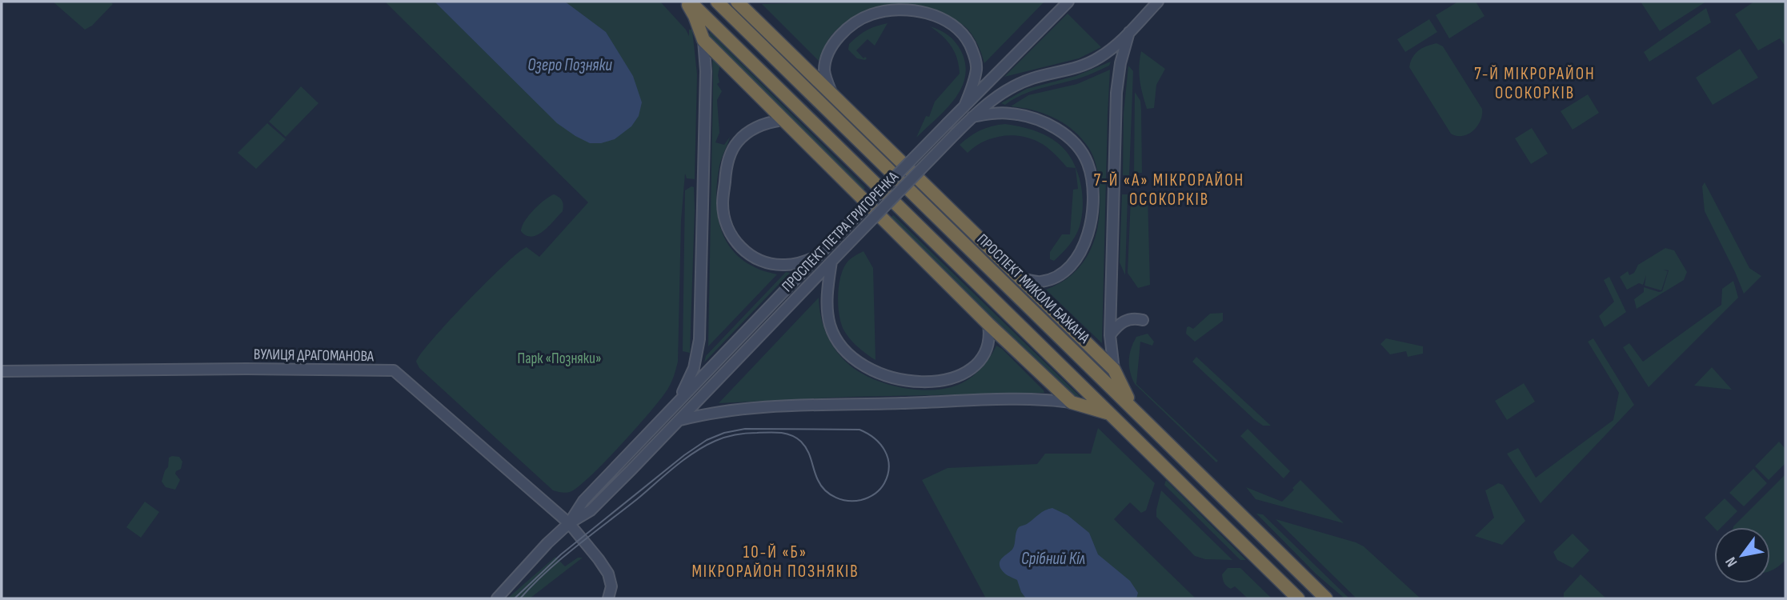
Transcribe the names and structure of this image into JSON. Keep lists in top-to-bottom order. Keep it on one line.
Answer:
{"streets":{"highway":["ПРОСПЕКТ МИКОЛИ БАЖАНА"],"main road":["ПРОСПЕКТ ПЕТРА ГРИГОРЕНКА","ВУЛИЦЯ ДРАГОМАНОВА"]},"crossings":[["ПРОСПЕКТ ПЕТРА ГРИГОРЕНКА","ВУЛИЦЯ ДРАГОМАНОВА"]],"districts":["7-Й МІКРОРАЙОН ОСОКОРКІВ","7-Й «А» МІКРОРАЙОН ОСОКОРКІВ","10-Й «Б» МІКРОРАЙОН ПОЗНЯКІВ"],"water":["Озеро Позняки","Срібний Кіл"],"parks":["Парк «Позняки»"],"north":"bottom left"}
